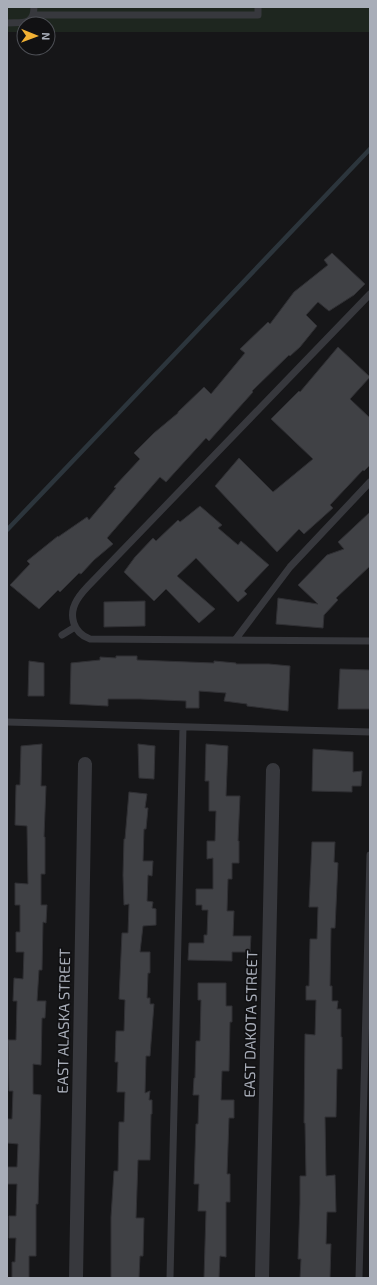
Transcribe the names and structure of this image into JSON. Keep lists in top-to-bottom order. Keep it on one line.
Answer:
{"streets":{"street":["EAST ALASKA STREET","EAST DAKOTA STREET"]},"north":"right"}
